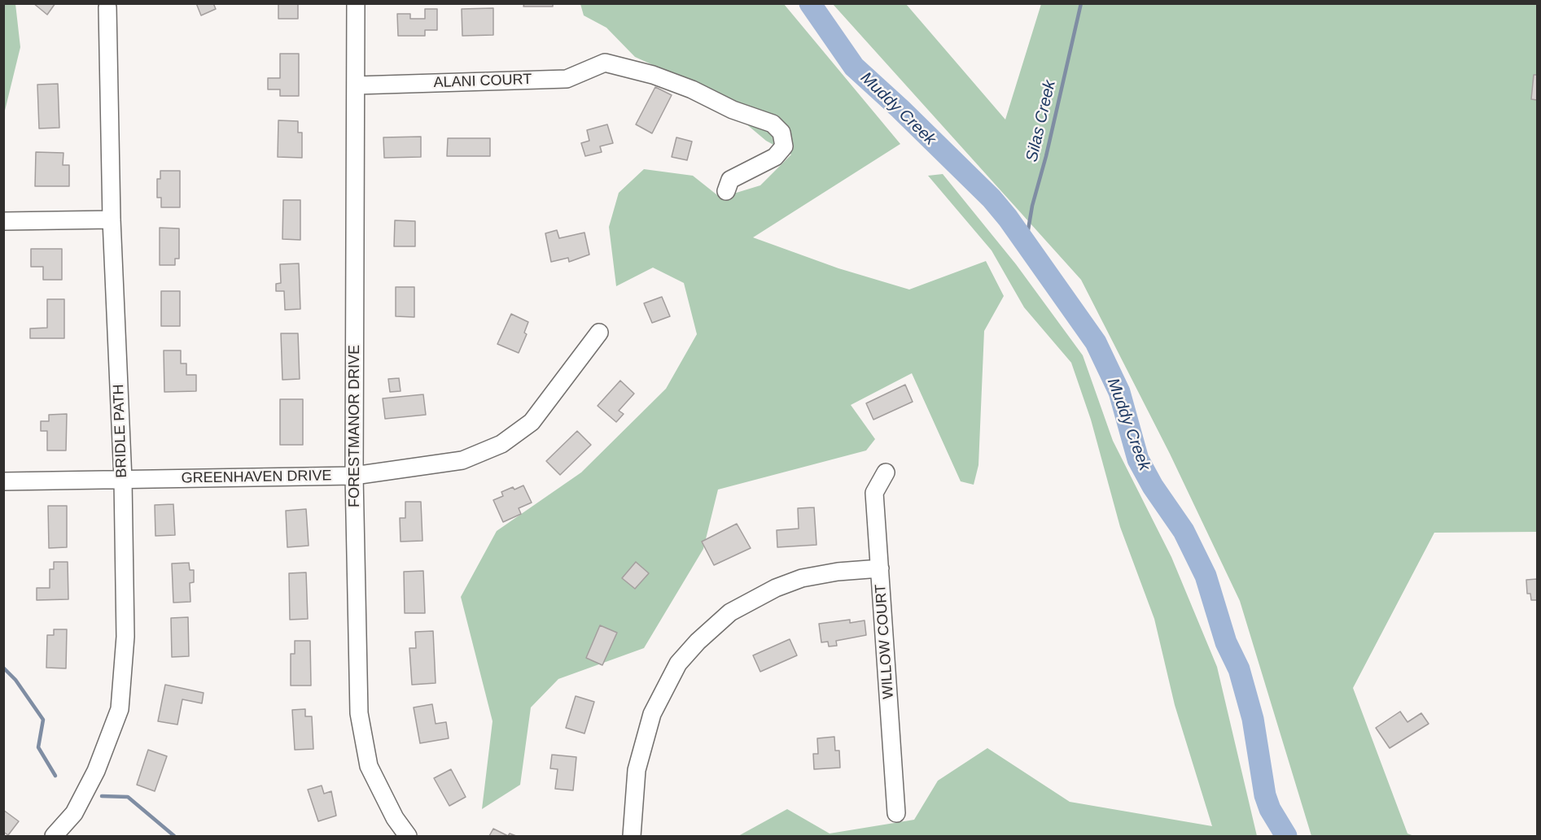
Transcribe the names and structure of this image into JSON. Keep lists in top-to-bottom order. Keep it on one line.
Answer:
{"streets":{"street":["ALANI COURT","FORESTMANOR DRIVE","BRIDLE PATH","GREENHAVEN DRIVE","WILLOW COURT"]},"crossings":[["ALANI COURT","FORESTMANOR DRIVE"],["FORESTMANOR DRIVE","GREENHAVEN DRIVE"],["BRIDLE PATH","GREENHAVEN DRIVE"]],"water":["Muddy Creek","Silas Creek"]}
